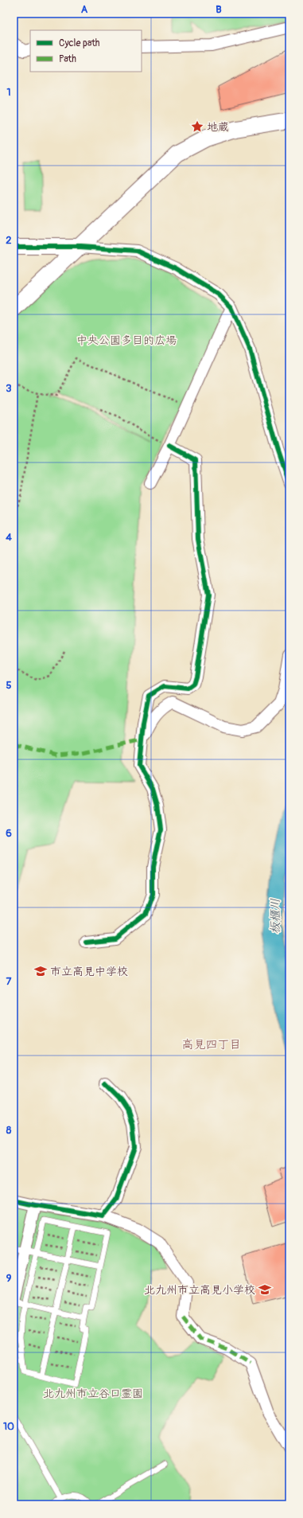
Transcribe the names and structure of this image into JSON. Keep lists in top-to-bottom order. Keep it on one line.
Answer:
{"districts":["高見四丁目"],"water":["板櫃川"],"parks":["中央公園多目的広場","北九州市立谷口霊園"],"places":{"place":["地蔵"],"school or university":["市立高見中学校","北九州市立高見小学校"]},"legend":["Cycle path","Path"],"grid":{"columns":["A","B"],"rows":["1","2","3","4","5","6","7","8","9","10"]}}
